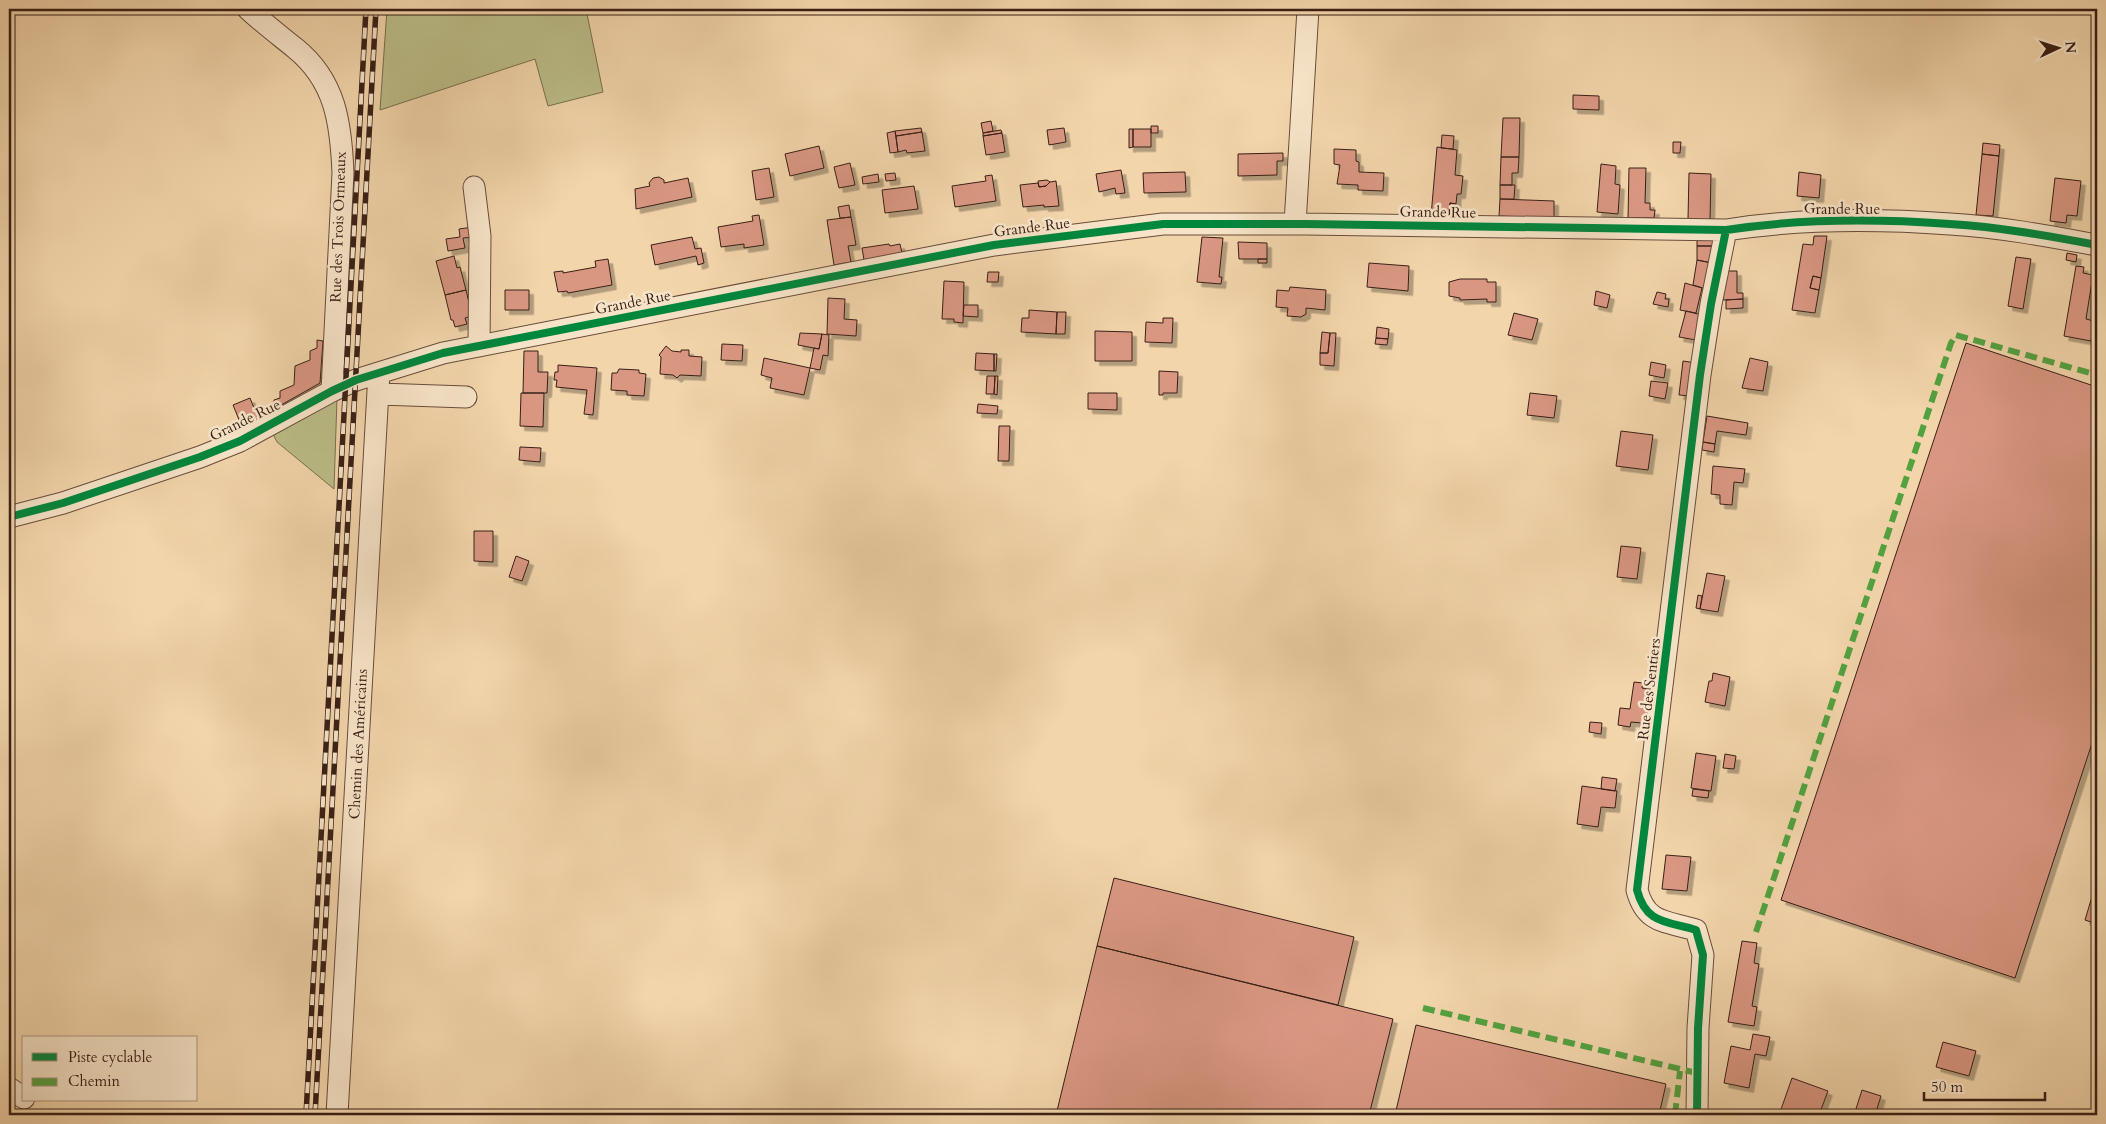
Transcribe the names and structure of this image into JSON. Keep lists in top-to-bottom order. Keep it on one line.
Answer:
{"streets":{"street":["Grande Rue","Rue des Trois Ormeaux","Rue des Sentiers","Chemin des Américains"]},"crossings":[["Grande Rue","Rue des Trois Ormeaux"],["Grande Rue","Rue des Sentiers"],["Grande Rue","Chemin des Américains"]],"legend":["Piste cyclable","Chemin"],"scale_bar":"50 m","north":"right"}
